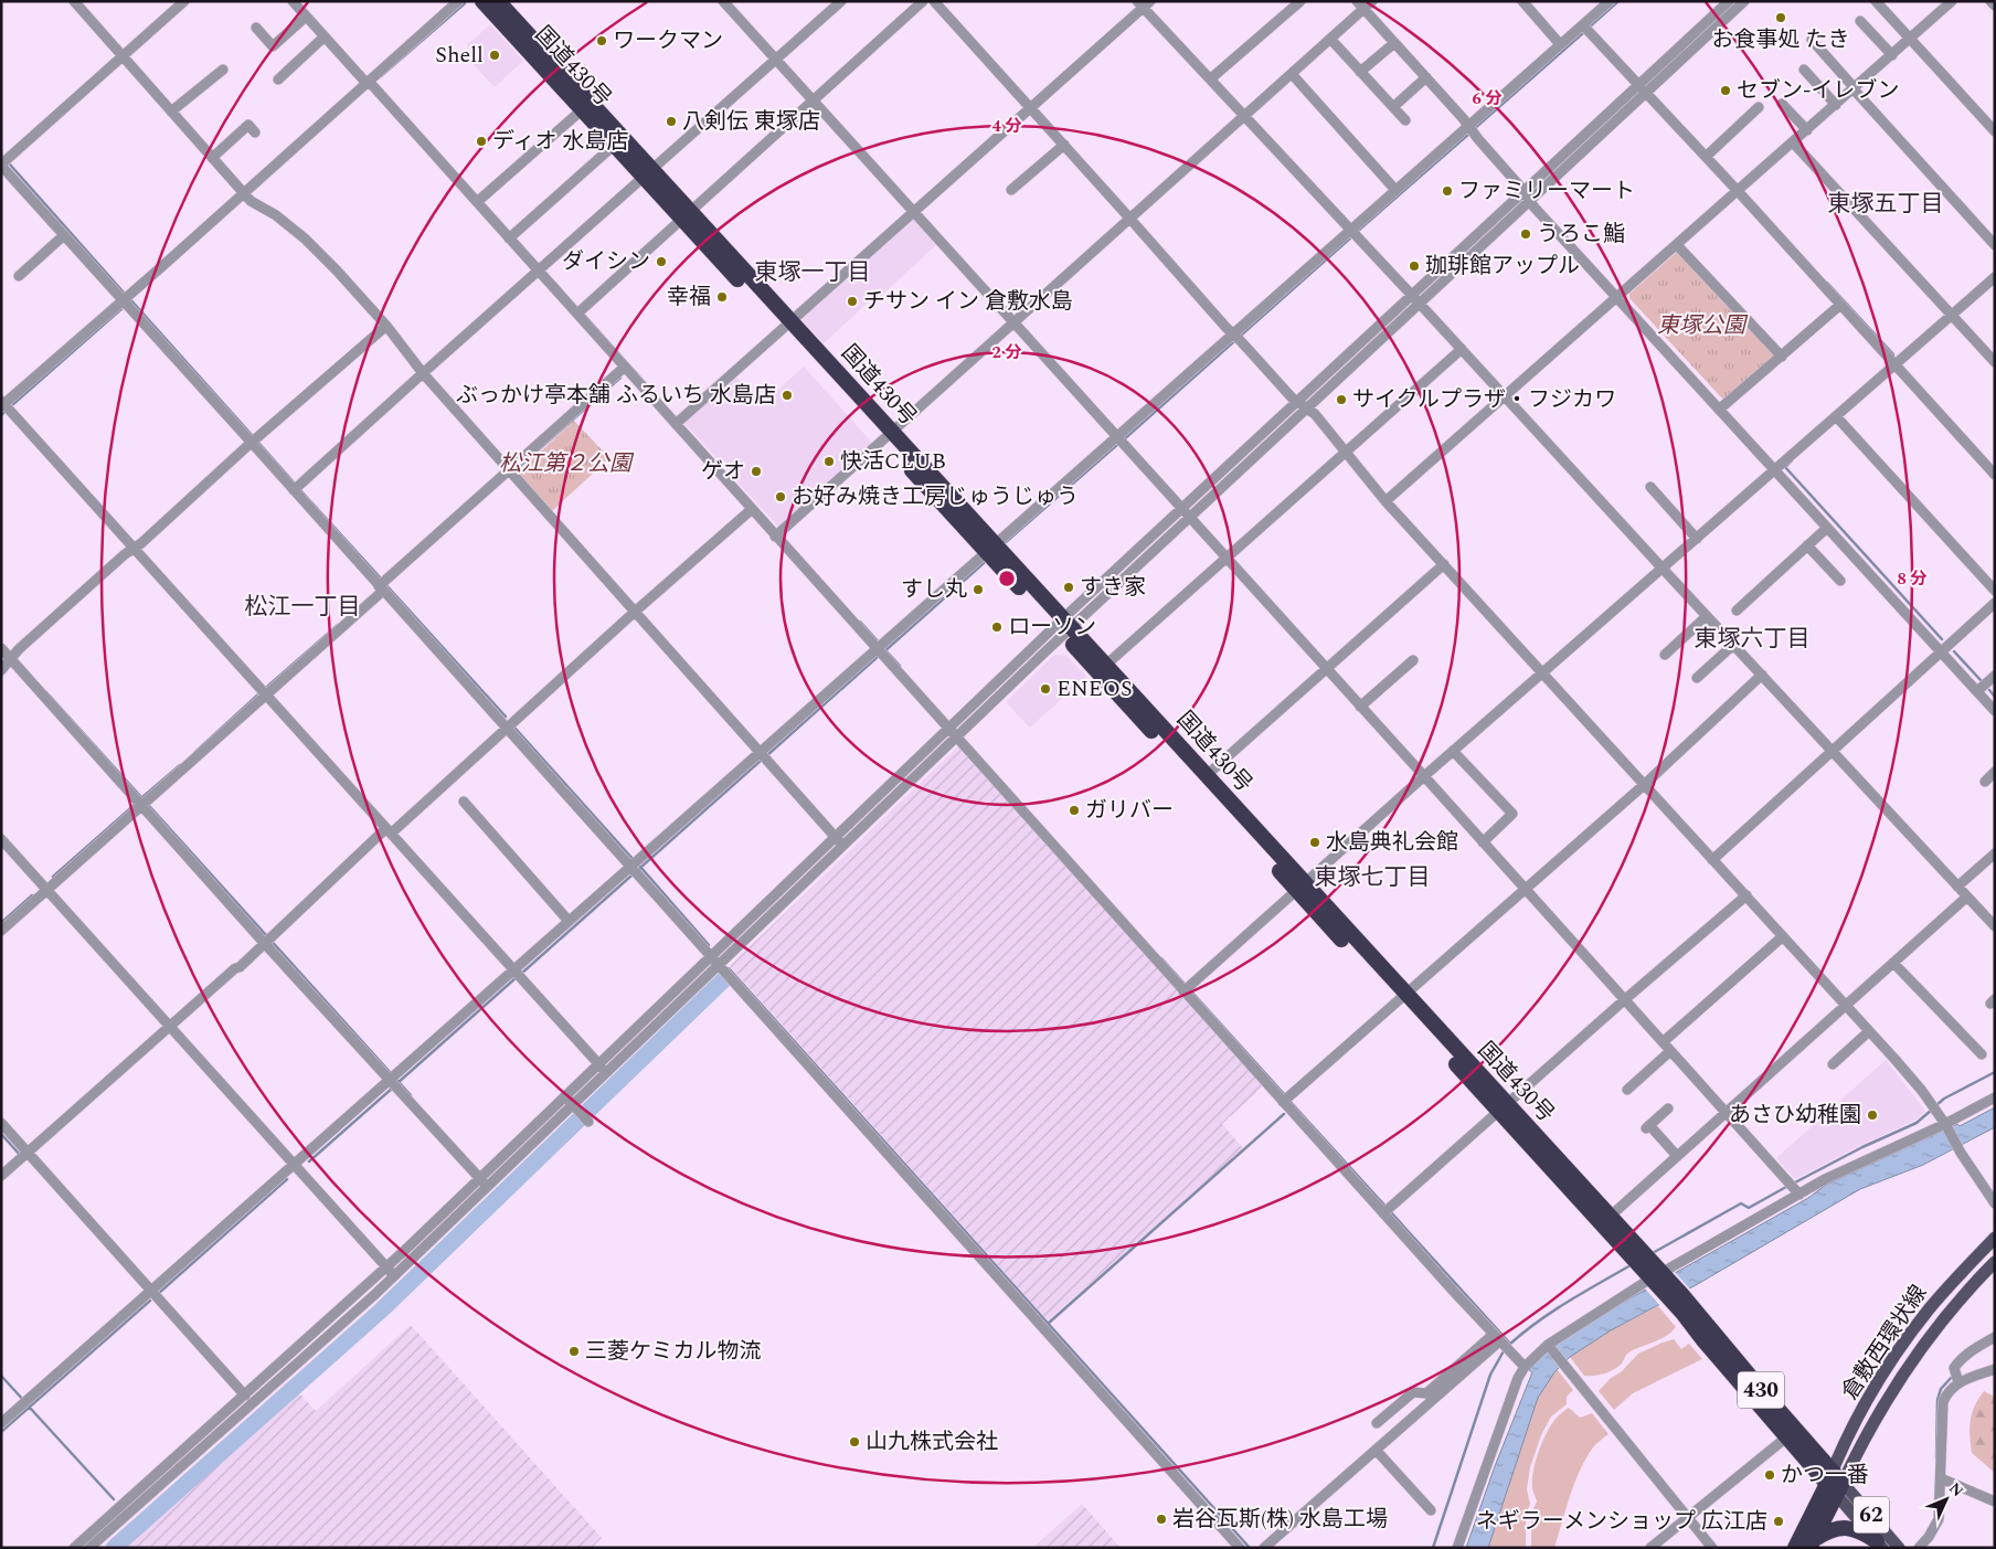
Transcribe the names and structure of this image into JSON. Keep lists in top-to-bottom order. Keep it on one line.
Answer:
{"streets":{"highway":["国道430号","430"],"main road":["倉敷西環状線","62"]},"crossings":[["国道430号","倉敷西環状線"],["国道430号","62"],["倉敷西環状線","62"]],"districts":["東塚五丁目","東塚一丁目","松江一丁目","東塚六丁目","東塚七丁目"],"parks":["東塚公園","松江第２公園"],"places":["お食事処 たき","ワークマン","Shell","セブン-イレブン","八剣伝 東塚店","ディオ 水島店","ファミリーマート","うろこ鮨","ダイシン","珈琲館アップル","幸福","チサン イン 倉敷水島","ぶっかけ亭本舗 ふるいち 水島店","サイクルプラザ・フジカワ","快活CLUB","ゲオ","お好み焼き工房じゅうじゅう","すき家","すし丸","ローソン","ENEOS","ガリバー","水島典礼会館","あさひ幼稚園","三菱ケミカル物流","山九株式会社","かつ一番","岩谷瓦斯(株) 水島工場","ネギラーメンショップ 広江店"],"north":"top right","rings":["6 分","4 分","2 分","8 分"]}
